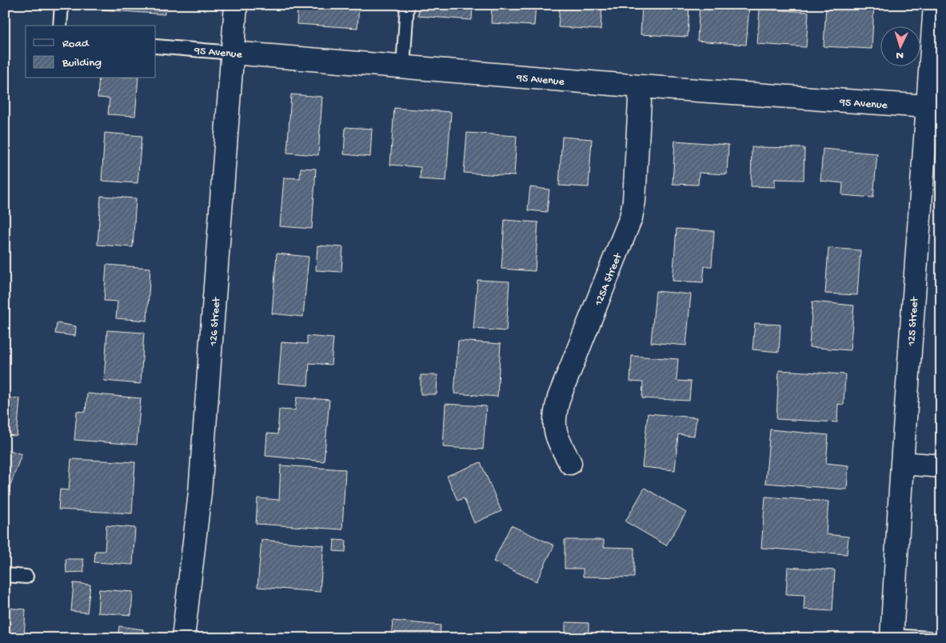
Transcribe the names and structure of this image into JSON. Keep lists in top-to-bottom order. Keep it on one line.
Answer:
{"streets":{"street":["95 Avenue","125A Street","126 Street","125 Street"]},"crossings":[["95 Avenue","125A Street"],["95 Avenue","126 Street"],["95 Avenue","125 Street"]],"legend":["Road","Building"],"north":"bottom"}
